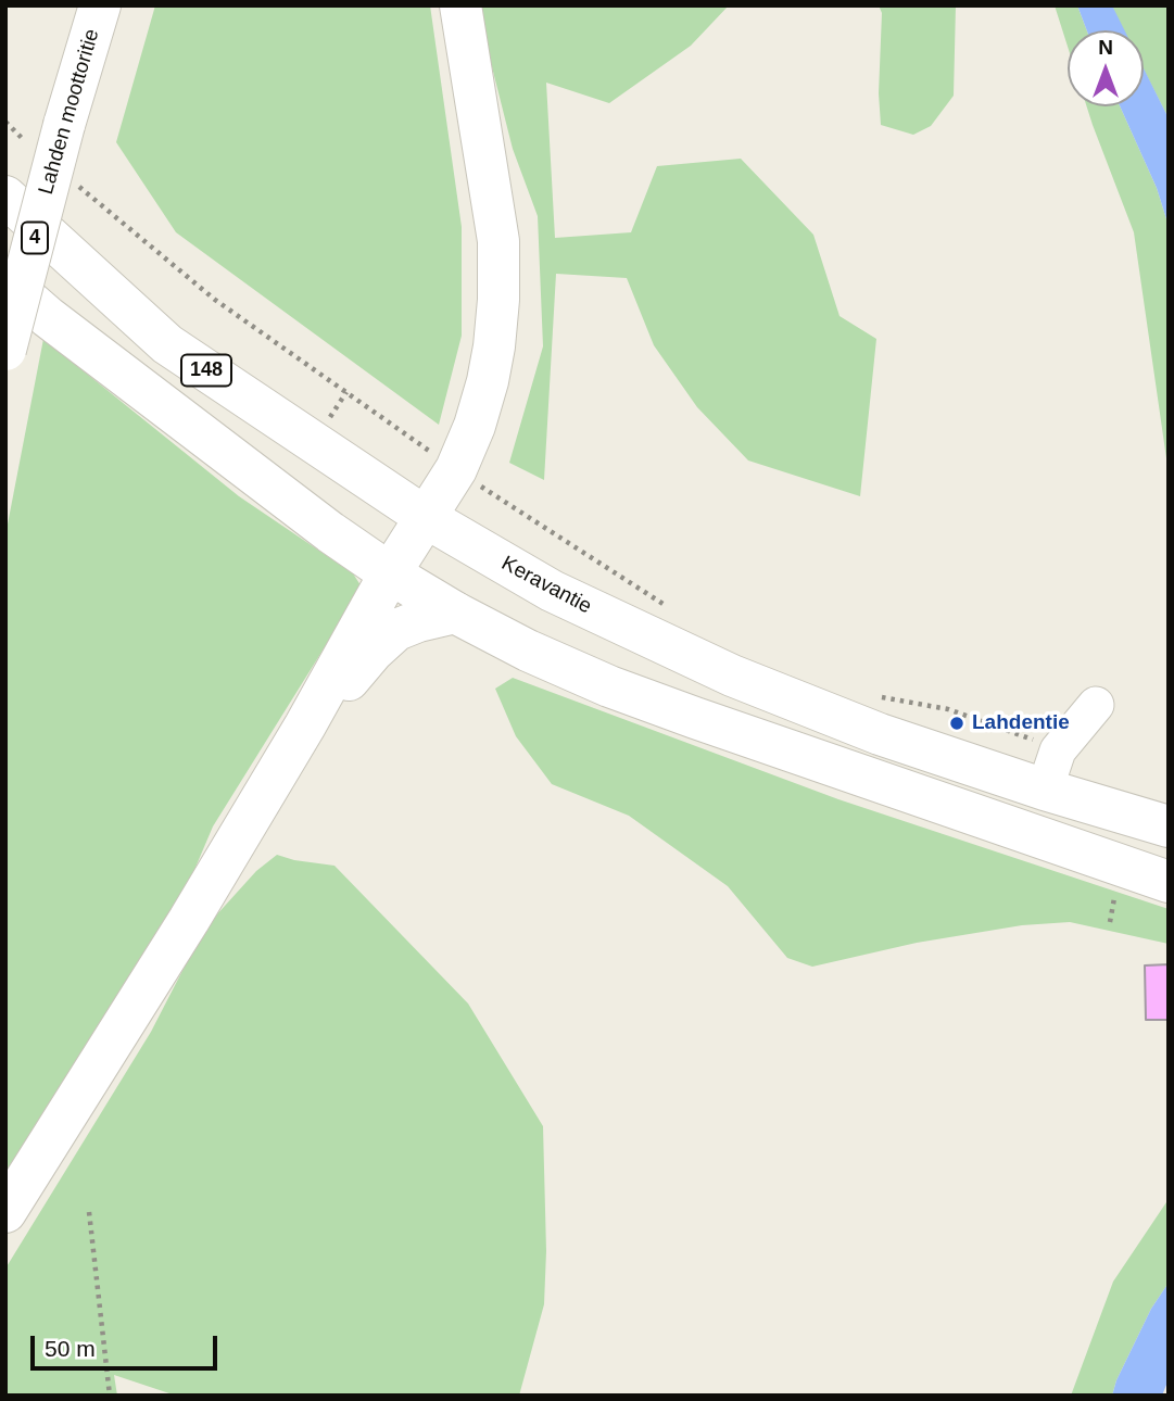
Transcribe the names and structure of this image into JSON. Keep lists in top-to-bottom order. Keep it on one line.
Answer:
{"streets":{"main road":["Lahden moottoritie","4","148","Keravantie"]},"places":["Lahdentie"],"scale_bar":"50 m","north":"top"}
